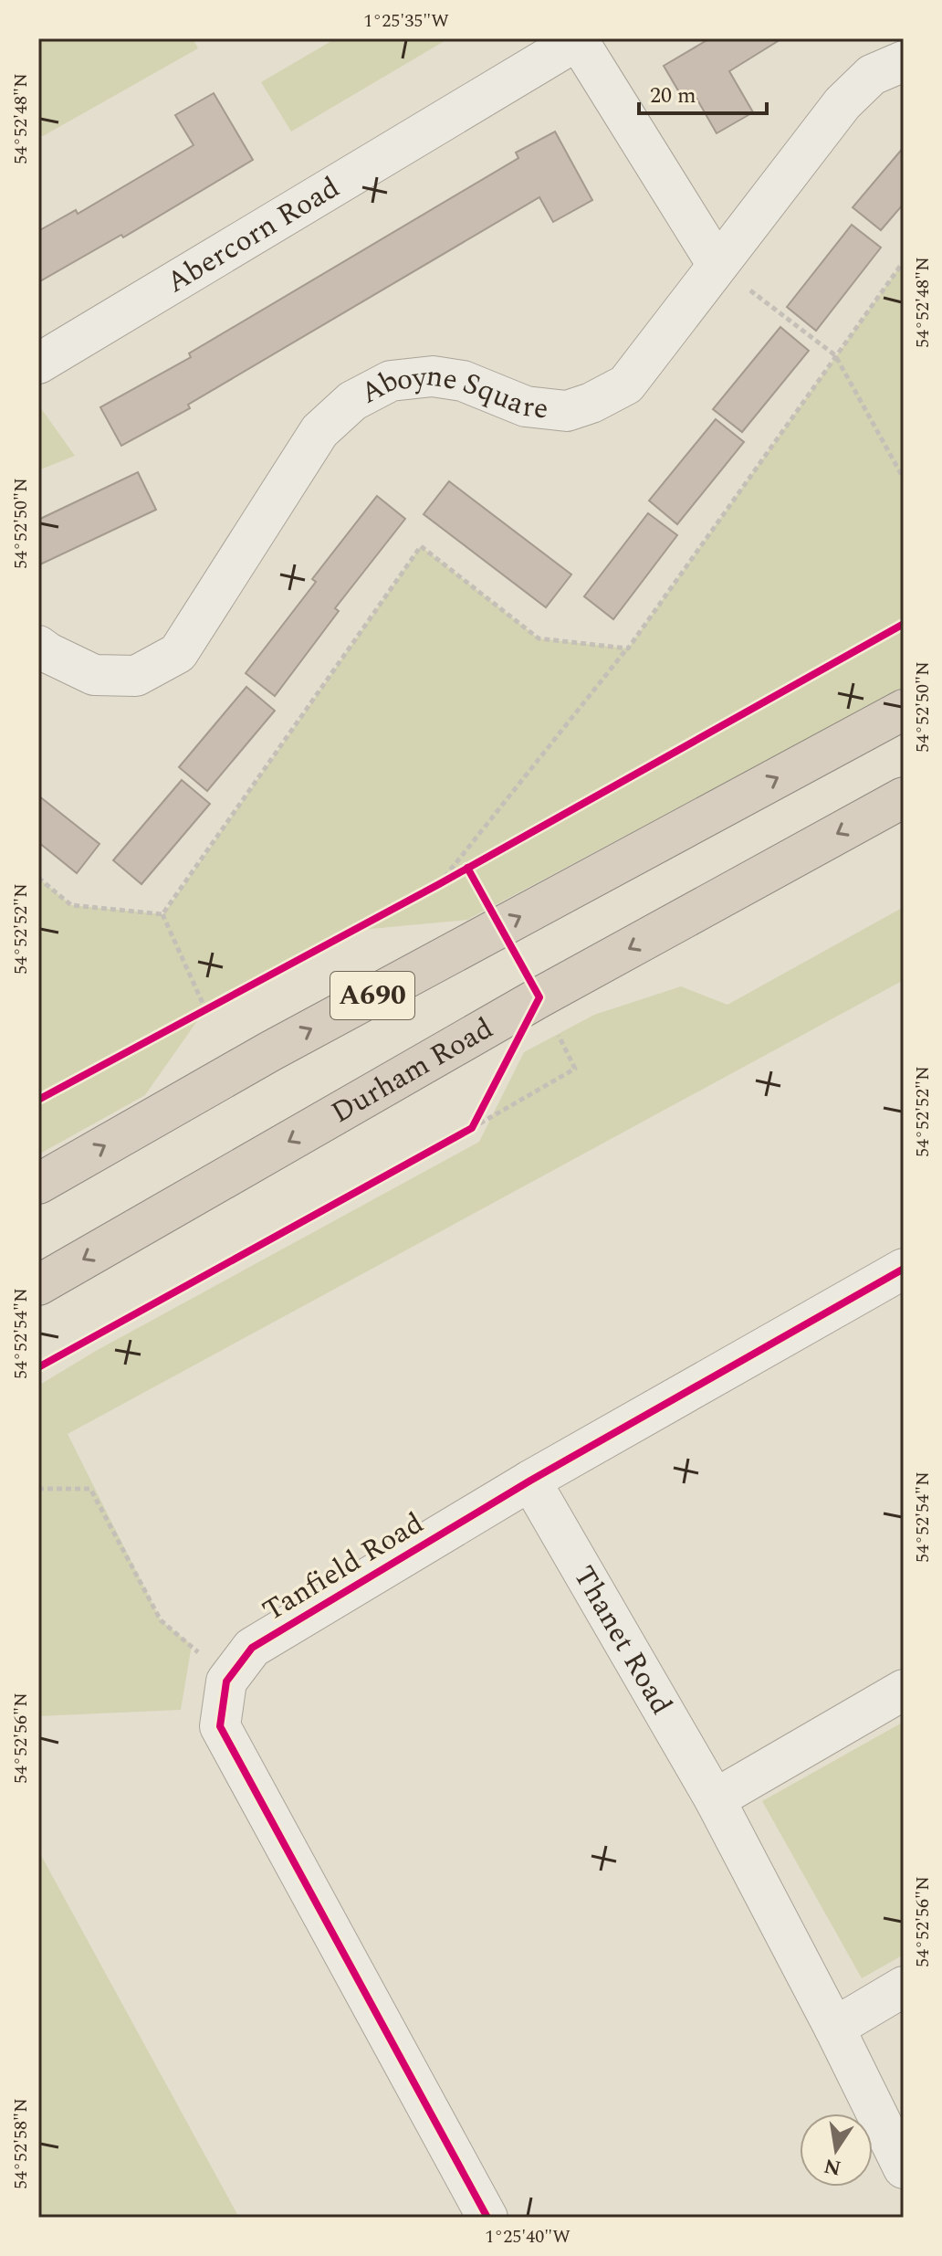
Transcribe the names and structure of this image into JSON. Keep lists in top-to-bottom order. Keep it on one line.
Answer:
{"streets":{"highway":["A690","Durham Road"],"street":["Abercorn Road","Aboyne Square","Tanfield Road","Thanet Road"]},"crossings":[["Tanfield Road","Thanet Road"]],"scale_bar":"20 m","north":"bottom","coordinates":["1°25'35\"W","54°52'48\"N","54°52'50\"N","54°52'52\"N","54°52'54\"N","54°52'56\"N","54°52'58\"N","1°25'40\"W"]}
